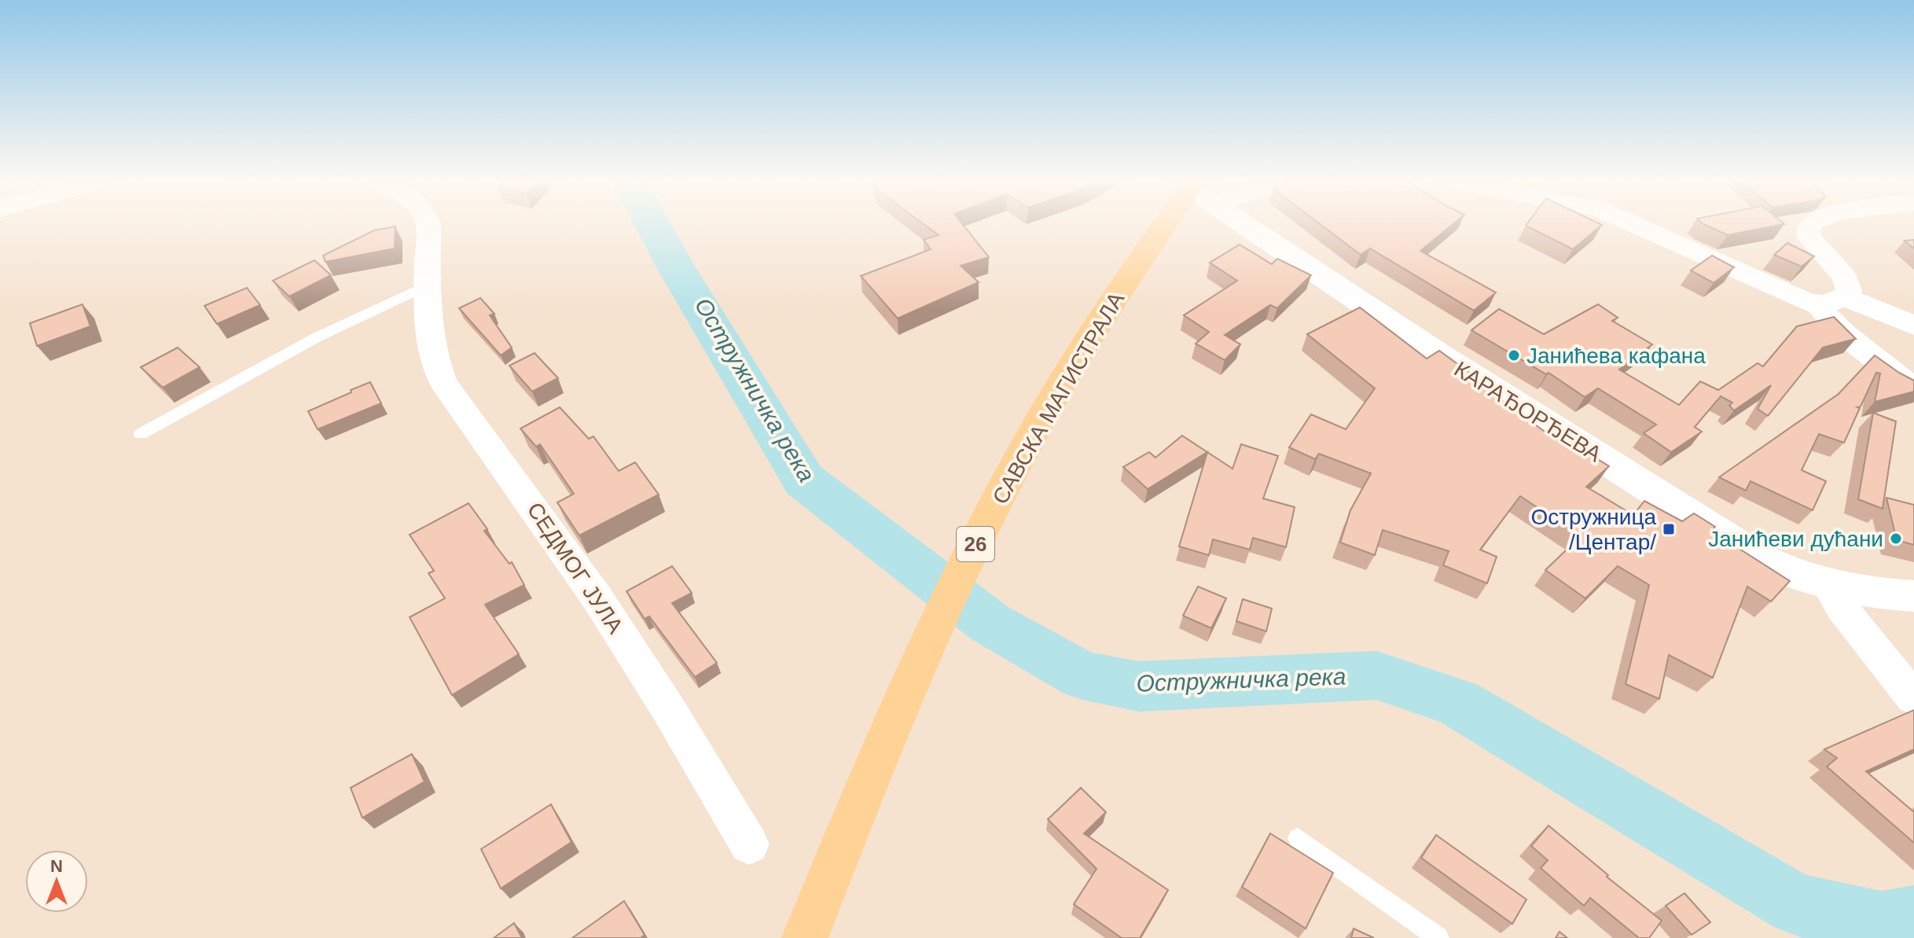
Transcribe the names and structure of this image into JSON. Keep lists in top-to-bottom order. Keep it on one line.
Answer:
{"streets":{"main road":["САВСКА МАГИСТРАЛА","26"],"street":["КАРАЂОРЂЕВА","СЕДМОГ ЈУЛА"]},"water":["Остружничка река"],"places":{"other":["Јанићева кафана","Јанићеви дућани"],"transit":["Остружница /Центар/"]},"north":"top"}
